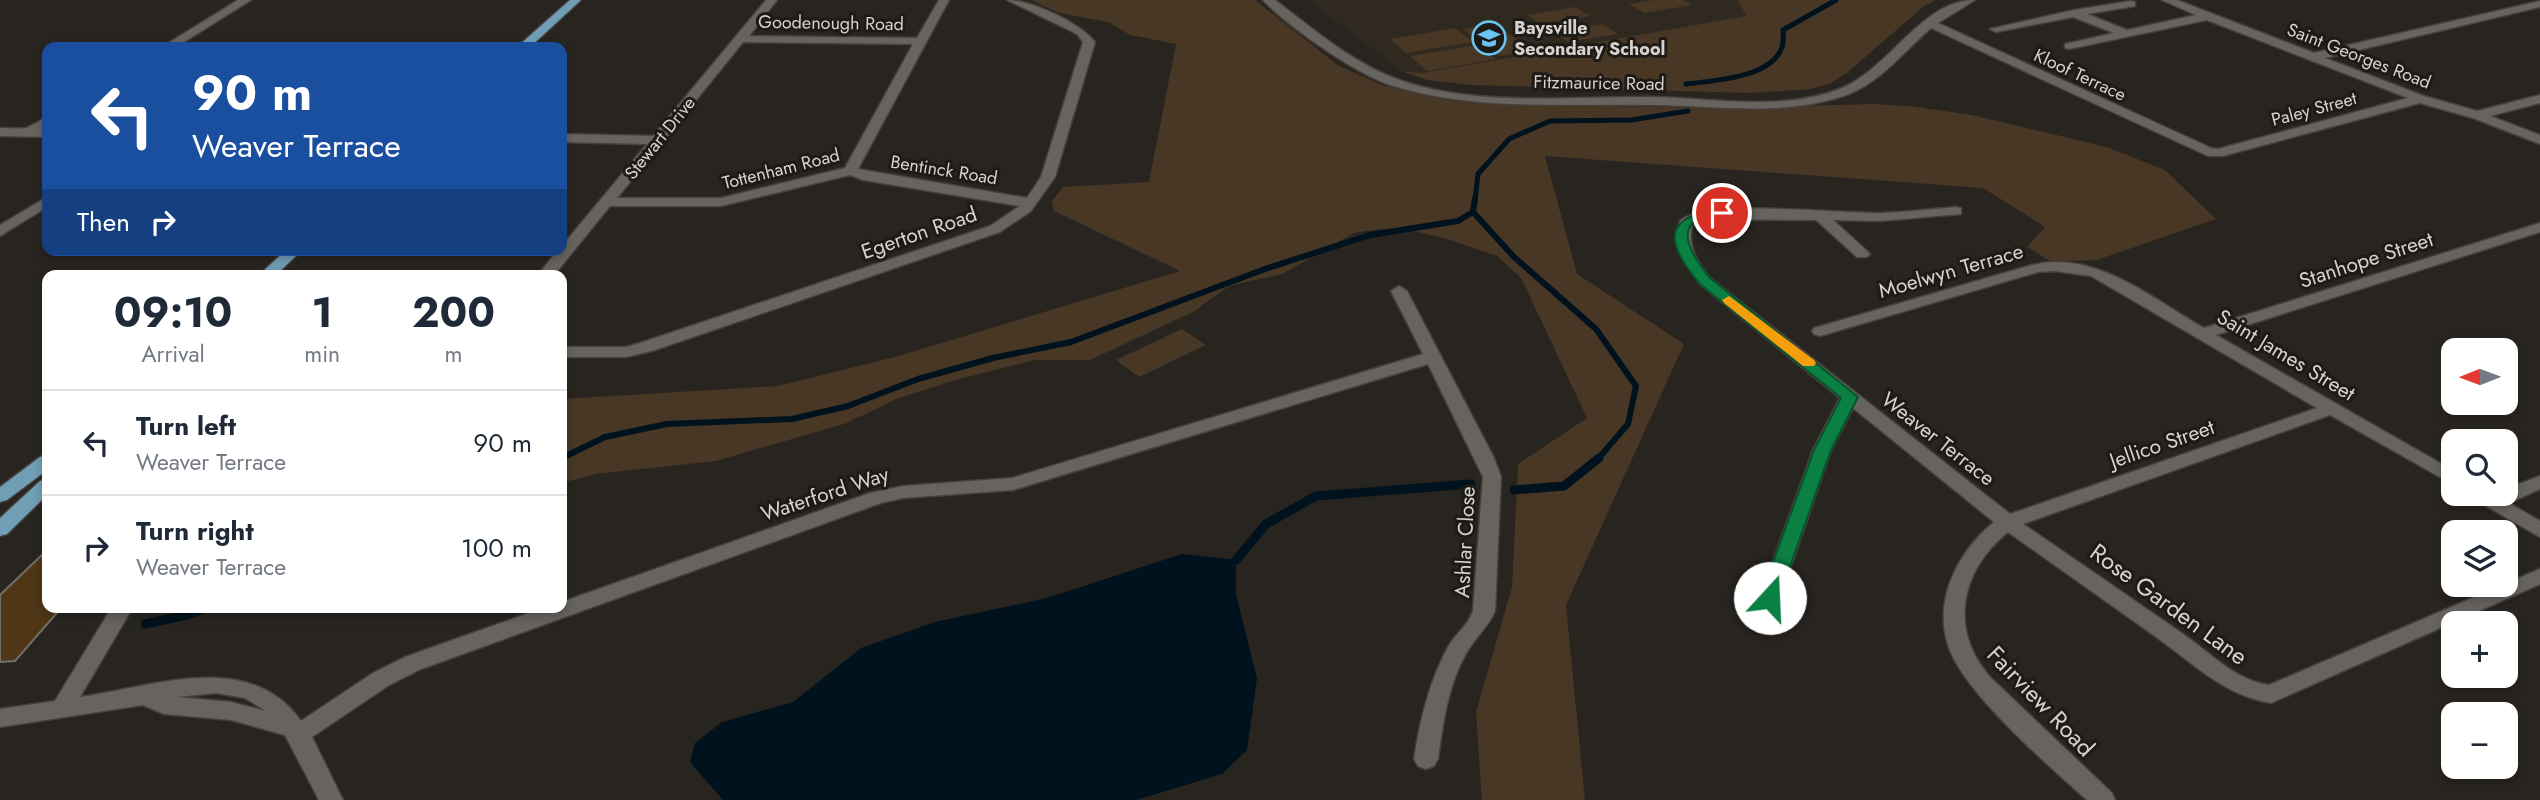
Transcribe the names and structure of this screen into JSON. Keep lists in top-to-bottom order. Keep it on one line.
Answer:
{"streets":{"street":["Goodenough Road","Saint Georges Road","Kloof Terrace","Fitzmaurice Road","Paley Street","Stewart Drive","Tottenham Road","Bentinck Road","Egerton Road","Stanhope Street","Moelwyn Terrace","Saint James Street","Weaver Terrace","Jellico Street","Waterford Way","Ashlar Close","Rose Garden Lane","Fairview Road"]},"crossings":[["Goodenough Road","Stewart Drive"],["Goodenough Road","Tottenham Road"],["Saint Georges Road","Kloof Terrace"],["Saint Georges Road","Paley Street"],["Kloof Terrace","Fitzmaurice Road"],["Kloof Terrace","Paley Street"],["Stewart Drive","Tottenham Road"],["Tottenham Road","Bentinck Road"],["Bentinck Road","Egerton Road"],["Stanhope Street","Saint James Street"],["Moelwyn Terrace","Saint James Street"],["Saint James Street","Jellico Street"],["Weaver Terrace","Jellico Street"],["Weaver Terrace","Rose Garden Lane"],["Weaver Terrace","Fairview Road"],["Jellico Street","Rose Garden Lane"],["Jellico Street","Fairview Road"],["Waterford Way","Ashlar Close"],["Rose Garden Lane","Fairview Road"]],"places":{"school or university":["Baysville Secondary School"]},"north":"left","page":{"turn":["90 m","Weaver Terrace"],"then":"Then","eta":["09:10","Arrival","1","min","200","m"],"map_buttons":["+","−"],"list":[{"name":"Turn left","note":"Weaver Terrace","value":"90 m"},{"name":"Turn right","note":"Weaver Terrace","value":"100 m"}]}}
